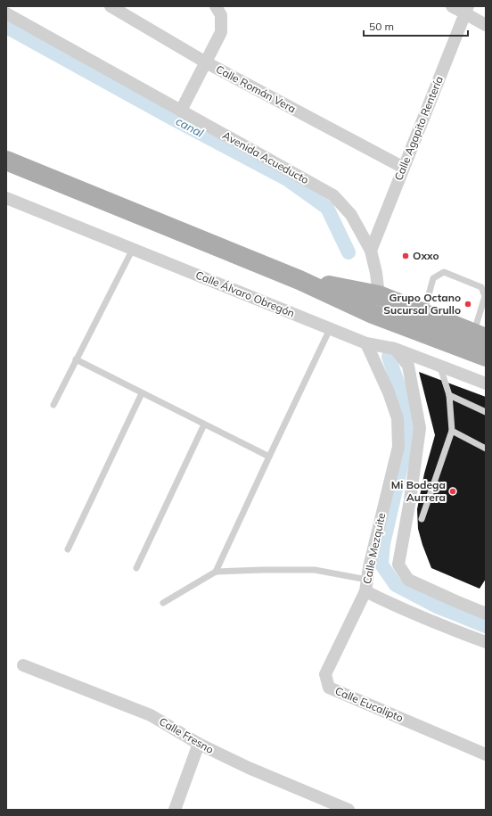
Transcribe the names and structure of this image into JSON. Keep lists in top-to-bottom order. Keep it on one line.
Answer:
{"streets":{"street":["Calle Román Vera","Calle Agapito Rentería","Avenida Acueducto","Calle Álvaro Obregón","Calle Mezquite","Calle Eucalipto","Calle Fresno"]},"crossings":[["Calle Román Vera","Calle Agapito Rentería"],["Calle Agapito Rentería","Avenida Acueducto"],["Calle Álvaro Obregón","Calle Mezquite"],["Calle Mezquite","Calle Eucalipto"]],"water":["canal"],"places":["Oxxo","Grupo Octano Sucursal Grullo","Mi Bodega Aurrera"],"scale_bar":"50 m"}
